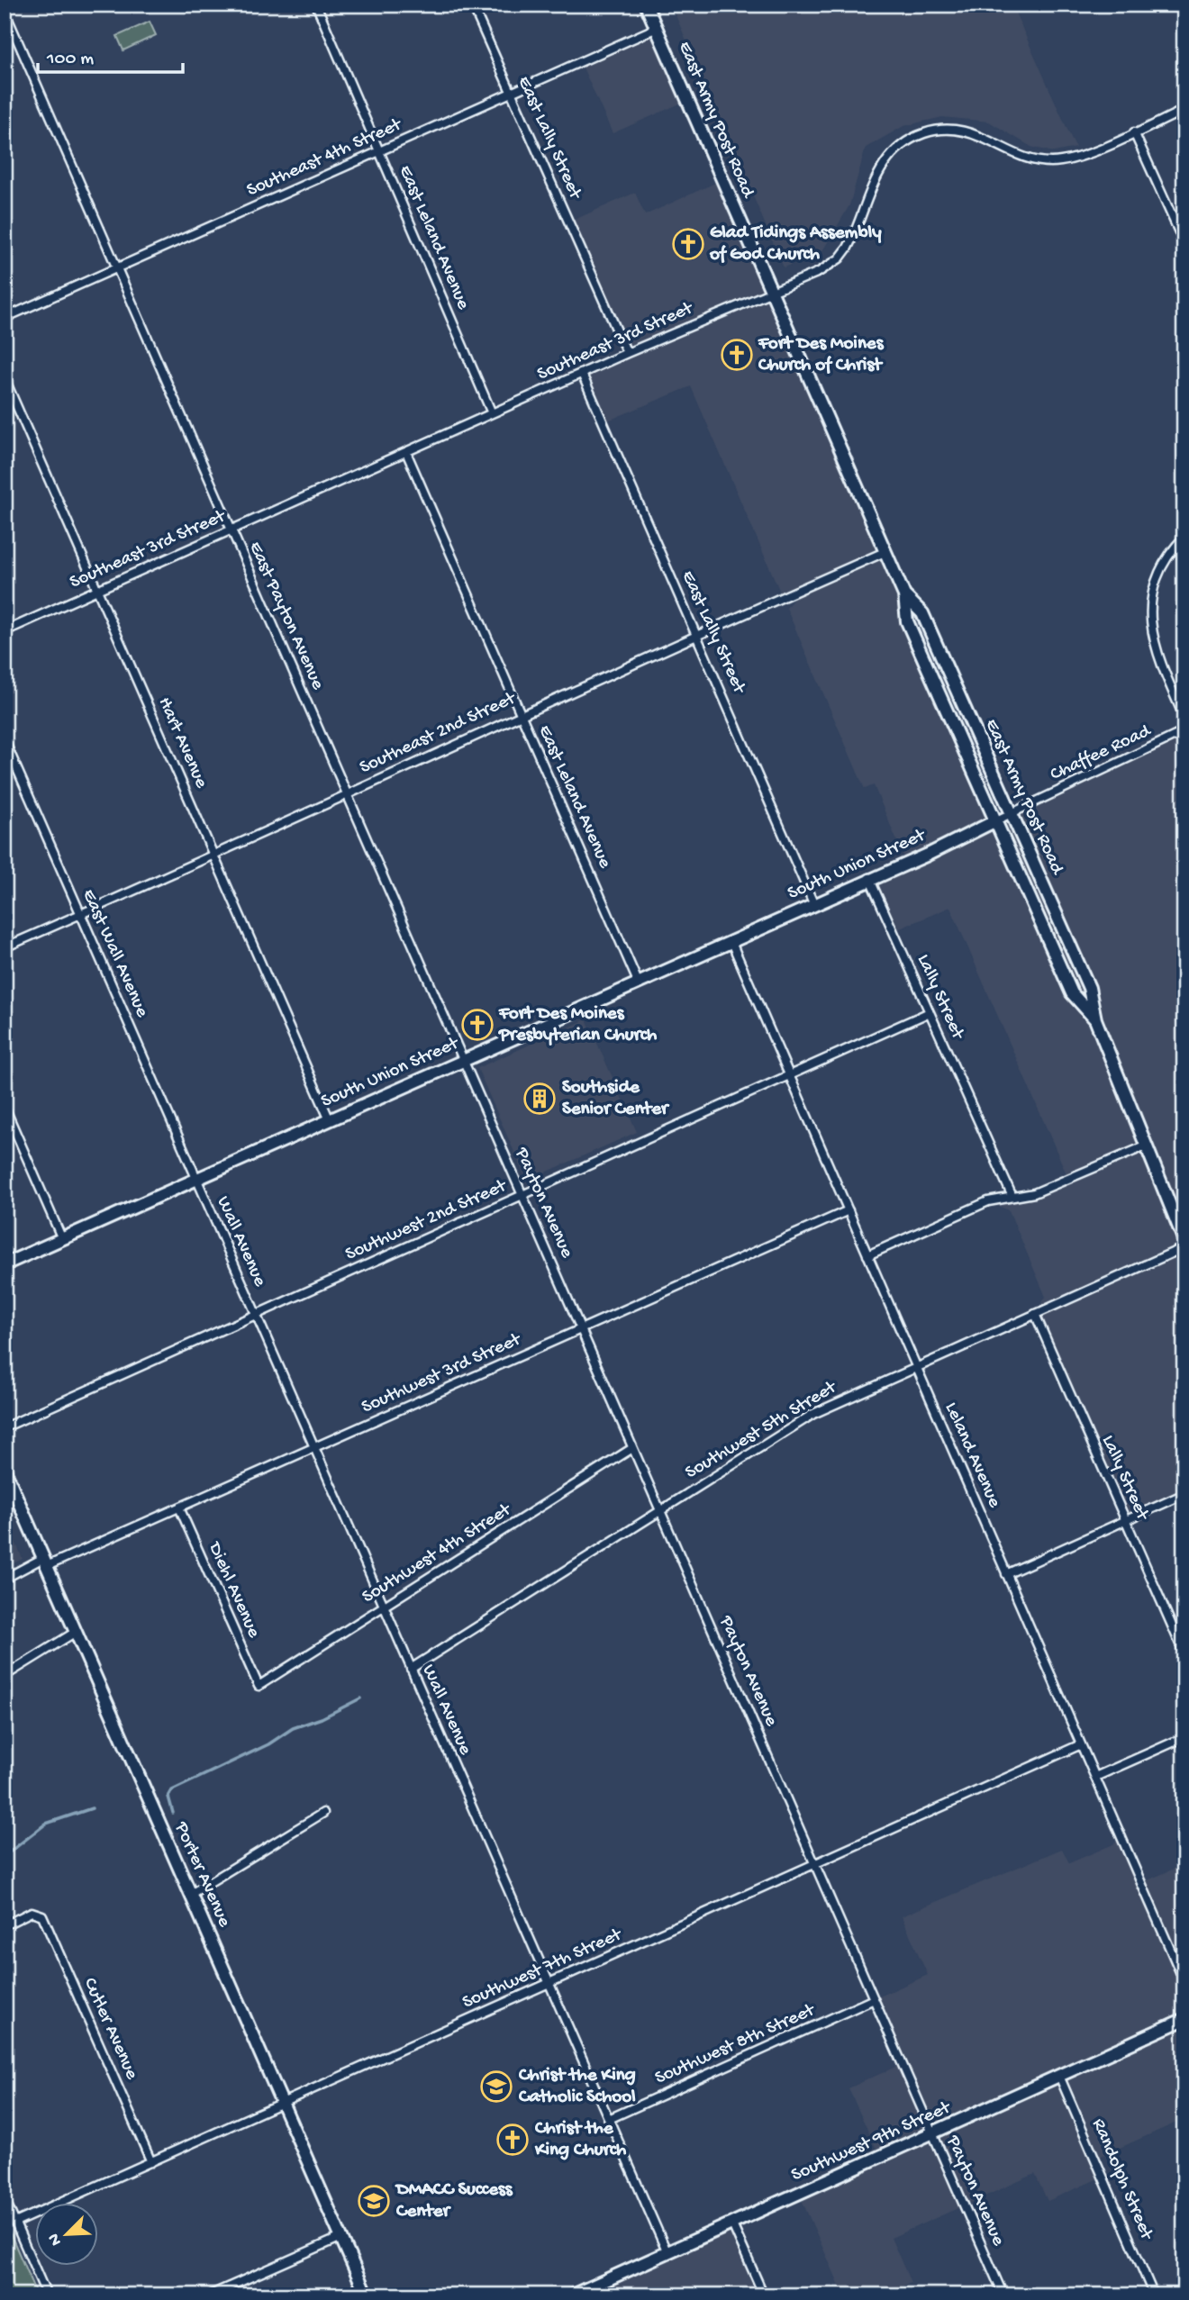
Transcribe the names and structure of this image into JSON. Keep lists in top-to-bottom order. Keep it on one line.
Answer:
{"streets":{"main road":["East Army Post Road","South Union Street","Porter Avenue","Southwest 9th Street"],"street":["East Lally Street","Southeast 4th Street","East Leland Avenue","Southeast 3rd Street","East Payton Avenue","Southeast 2nd Street","Hart Avenue","Chaffee Road","East Wall Avenue","Lally Street","Payton Avenue","Southwest 2nd Street","Wall Avenue","Southwest 3rd Street","Southwest 5th Street","Leland Avenue","Southwest 4th Street","Diehl Avenue","Southwest 7th Street","Cutler Avenue","Southwest 8th Street","Randolph Street"]},"crossings":[["East Army Post Road","Southeast 4th Street"],["East Army Post Road","Southeast 3rd Street"],["East Army Post Road","Southeast 2nd Street"],["East Army Post Road","Chaffee Road"],["East Army Post Road","South Union Street"],["East Lally Street","Southeast 4th Street"],["East Lally Street","Southeast 3rd Street"],["East Lally Street","Southeast 2nd Street"],["East Lally Street","South Union Street"],["Southeast 4th Street","East Leland Avenue"],["Southeast 4th Street","East Payton Avenue"],["East Leland Avenue","Southeast 3rd Street"],["East Leland Avenue","Southeast 2nd Street"],["East Leland Avenue","South Union Street"],["Southeast 3rd Street","East Payton Avenue"],["Southeast 3rd Street","Hart Avenue"],["East Payton Avenue","Southeast 2nd Street"],["East Payton Avenue","South Union Street"],["East Payton Avenue","Payton Avenue"],["Southeast 2nd Street","Hart Avenue"],["Southeast 2nd Street","East Wall Avenue"],["Hart Avenue","South Union Street"],["Chaffee Road","South Union Street"],["South Union Street","East Wall Avenue"],["South Union Street","Lally Street"],["South Union Street","Payton Avenue"],["South Union Street","Wall Avenue"],["South Union Street","Leland Avenue"],["East Wall Avenue","Wall Avenue"],["Lally Street","Southwest 2nd Street"],["Lally Street","Southwest 5th Street"],["Payton Avenue","Southwest 2nd Street"],["Payton Avenue","Southwest 3rd Street"],["Payton Avenue","Southwest 5th Street"],["Payton Avenue","Southwest 4th Street"],["Payton Avenue","Southwest 7th Street"],["Payton Avenue","Southwest 8th Street"],["Payton Avenue","Southwest 9th Street"],["Southwest 2nd Street","Wall Avenue"],["Southwest 2nd Street","Leland Avenue"],["Wall Avenue","Southwest 3rd Street"],["Wall Avenue","Southwest 5th Street"],["Wall Avenue","Southwest 4th Street"],["Wall Avenue","Southwest 7th Street"],["Wall Avenue","Southwest 8th Street"],["Wall Avenue","Southwest 9th Street"],["Southwest 3rd Street","Leland Avenue"],["Southwest 3rd Street","Diehl Avenue"],["Southwest 3rd Street","Porter Avenue"],["Southwest 5th Street","Leland Avenue"],["Leland Avenue","Southwest 7th Street"],["Southwest 4th Street","Diehl Avenue"],["Porter Avenue","Southwest 7th Street"],["Southwest 7th Street","Cutler Avenue"],["Southwest 9th Street","Randolph Street"]],"places":{"church":["Glad Tidings Assembly of God Church","Fort Des Moines Church of Christ","Fort Des Moines Presbyterian Church","Christ the King Church"],"building":["Southside Senior Center"],"school or university":["Christ the King Catholic School","DMACC Success Center"]},"scale_bar":"100 m","north":"bottom left"}
